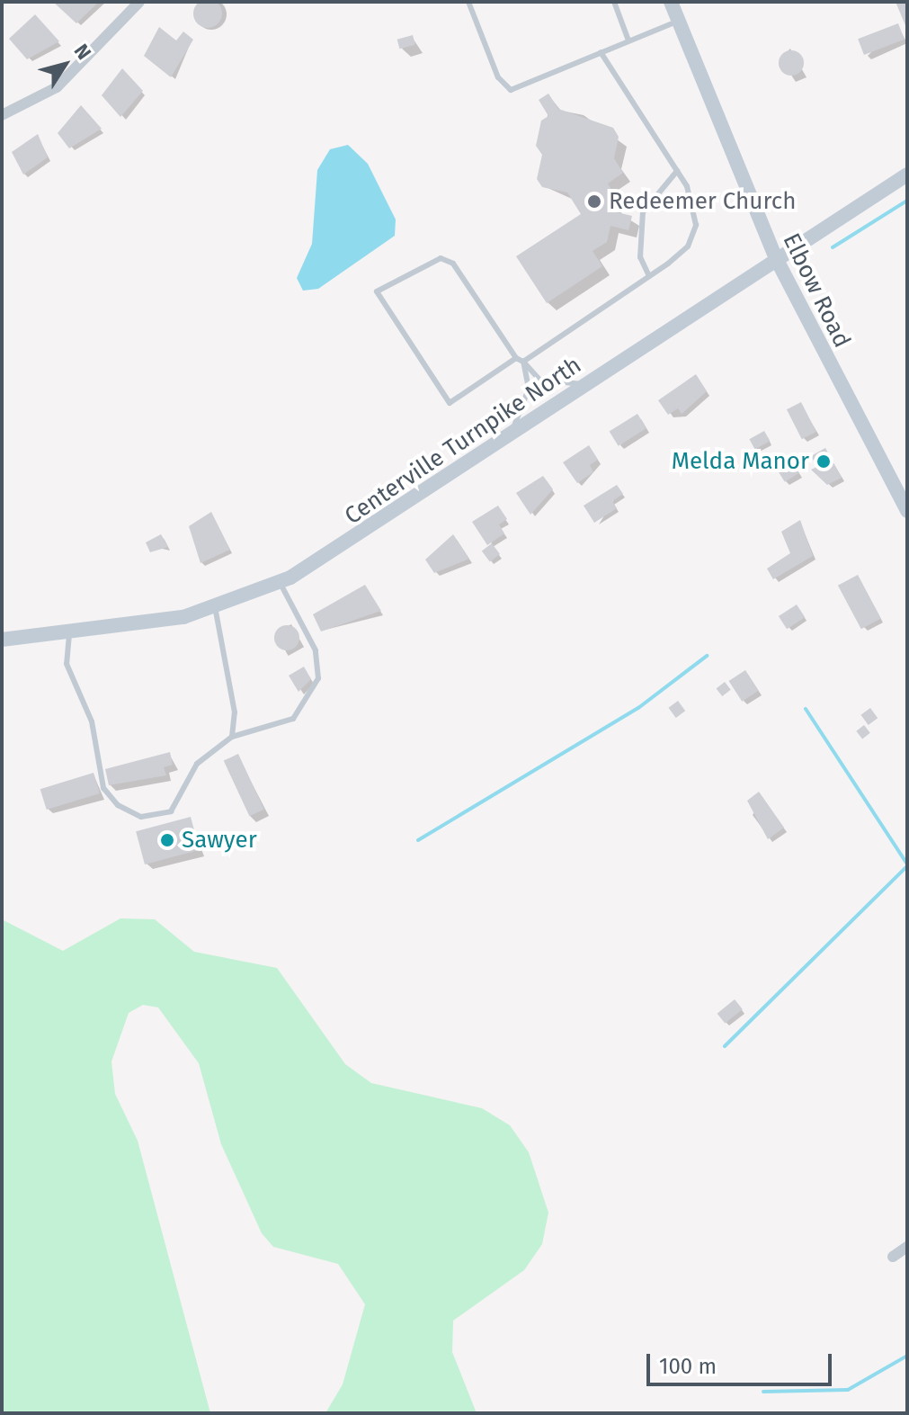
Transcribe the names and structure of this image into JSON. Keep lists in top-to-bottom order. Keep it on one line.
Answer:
{"streets":{"main road":["Elbow Road","Centerville Turnpike North"]},"crossings":[["Elbow Road","Centerville Turnpike North"]],"places":["Redeemer Church","Melda Manor","Sawyer"],"scale_bar":"100 m","north":"top right"}
